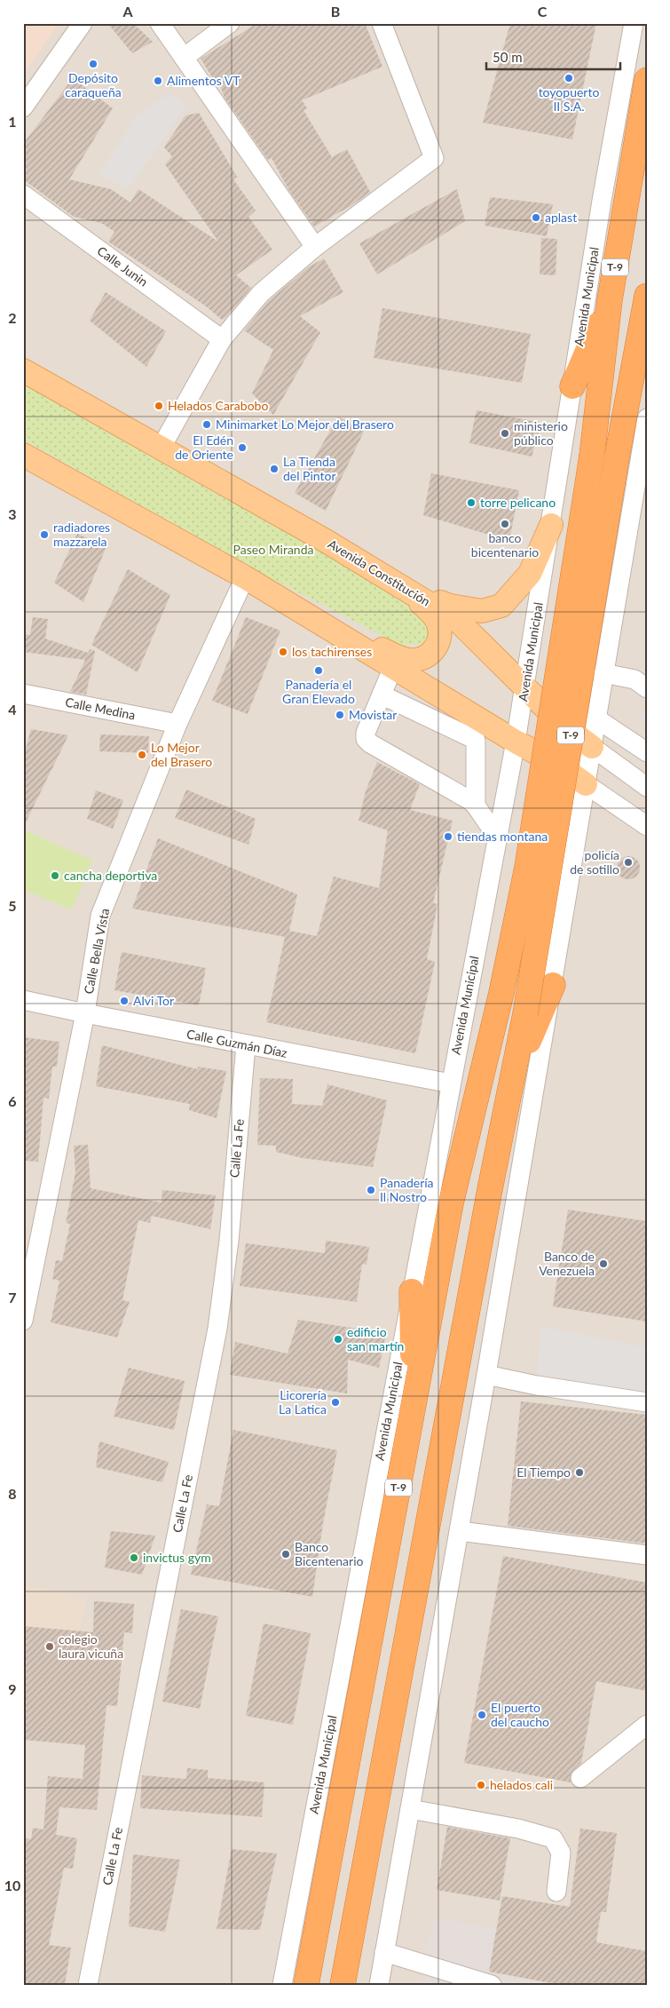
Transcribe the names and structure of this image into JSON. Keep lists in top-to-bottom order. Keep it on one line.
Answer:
{"streets":{"highway":["T-9","Avenida Municipal"],"main road":["Avenida Constitución"],"street":["Calle Junin","Calle Medina","Calle Bella Vista","Calle Guzmán Díaz","Calle La Fe"]},"crossings":[["T-9","Avenida Constitución"],["Avenida Municipal","Avenida Constitución"],["Avenida Municipal","Calle Guzmán Díaz"],["Calle Medina","Calle Bella Vista"],["Calle Bella Vista","Calle Guzmán Díaz"],["Calle Guzmán Díaz","Calle La Fe"]],"parks":["Paseo Miranda"],"places":["Depósito caraqueña","toyopuerto II S.A.","Alimentos VT","aplast","Helados Carabobo","Minimarket Lo Mejor del Brasero","ministerio público","El Edén de Oriente","La Tienda del Pintor","torre pelicano","banco bicentenario","radiadores mazzarela","los tachirenses","Panadería el Gran Elevado","Movistar","Lo Mejor del Brasero","tiendas montana","policía de sotillo","cancha deportiva","Alvi Tor","Panadería Il Nostro","Banco de Venezuela","edificio san martín","Licorería La Latica","El Tiempo","Banco Bicentenario","invictus gym","colegio laura vicuña","El puerto del caucho","helados cali"],"scale_bar":"50 m","grid":{"columns":["A","B","C"],"rows":["1","2","3","4","5","6","7","8","9","10"]}}
